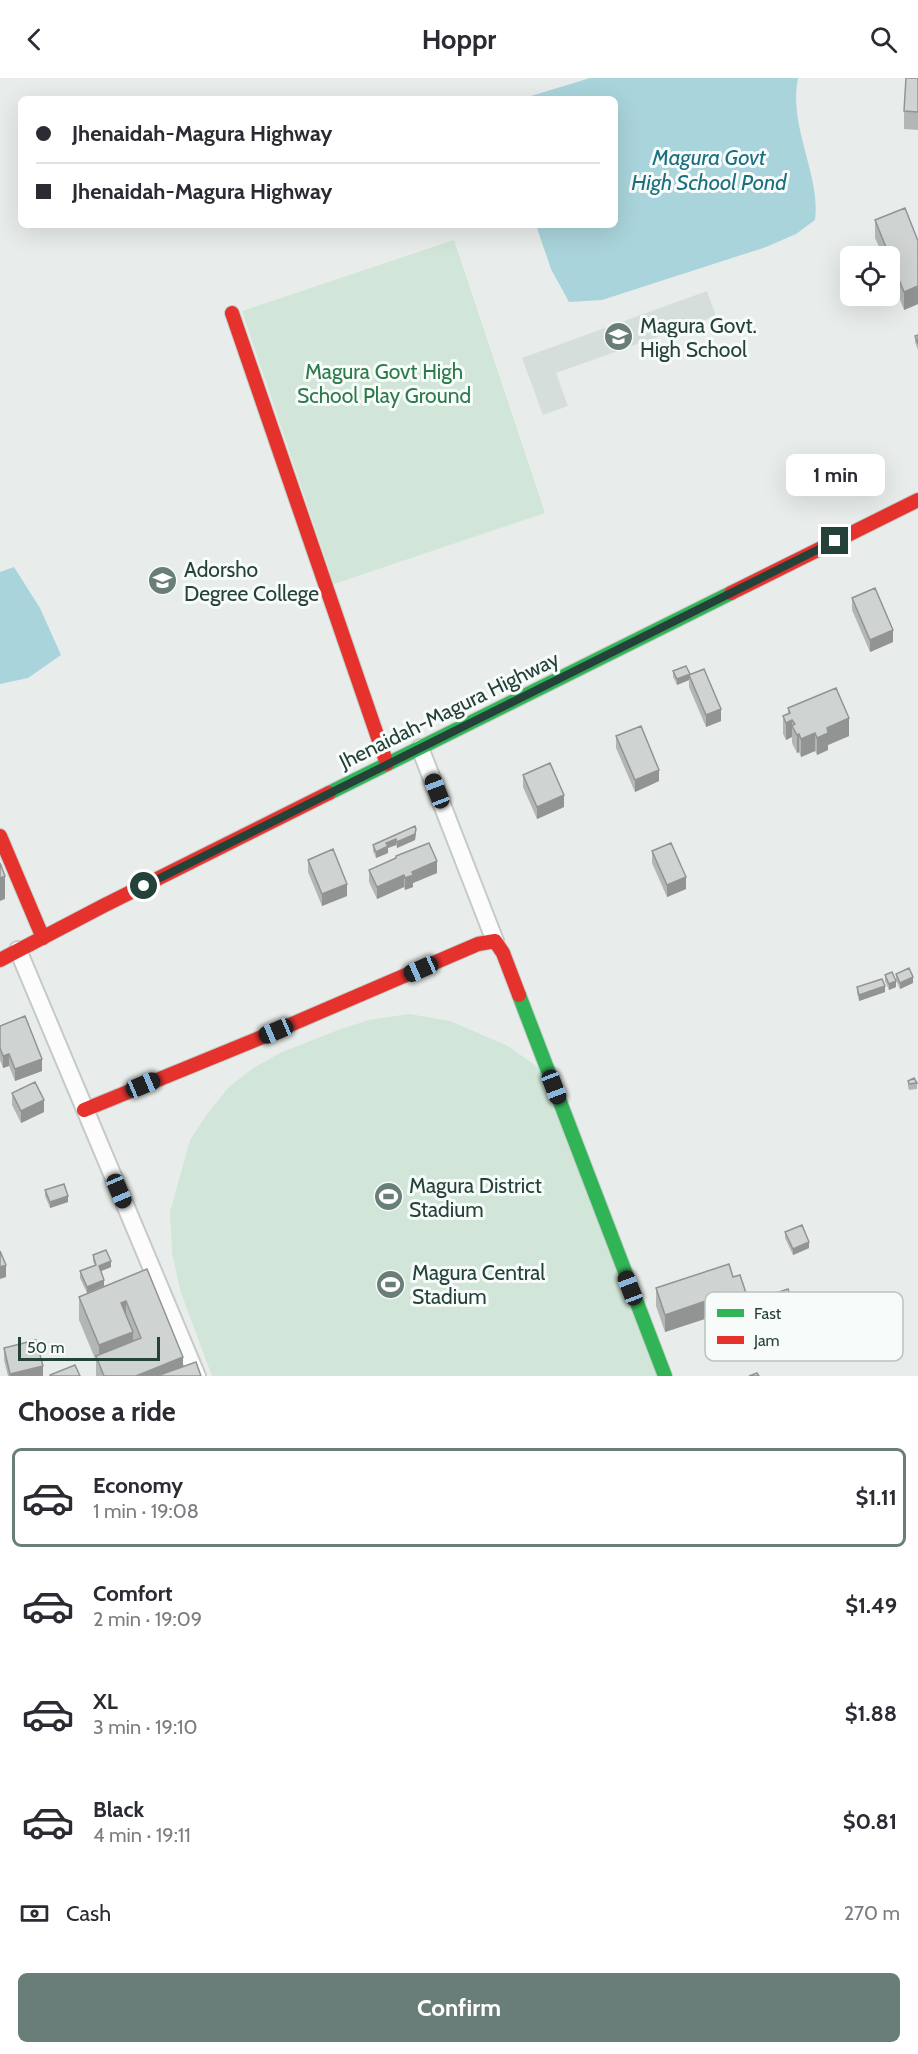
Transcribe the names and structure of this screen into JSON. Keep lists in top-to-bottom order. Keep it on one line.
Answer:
{"streets":{"main road":["Jhenaidah-Magura Highway"]},"water":["Magura Govt High School Pond"],"parks":["Magura Govt High School Play Ground"],"places":{"school or university":["Magura Govt. High School","Adorsho Degree College"],"sports":["Magura District Stadium","Magura Central Stadium"]},"legend":["Fast","Jam"],"scale_bar":"50 m","page":{"header":"Hoppr","banner":["Jhenaidah-Magura Highway","Jhenaidah-Magura Highway"],"bubble":"1 min","scale":"50 m","heading":"Choose a ride","list":[{"name":"Economy","note":"1 min · 19:08","value":"$1.11"},{"name":"Comfort","note":"2 min · 19:09","value":"$1.49"},{"name":"XL","note":"3 min · 19:10","value":"$1.88"},{"name":"Black","note":"4 min · 19:11","value":"$0.81"}],"pay":["Cash","270 m"],"buttons":"Confirm"}}
